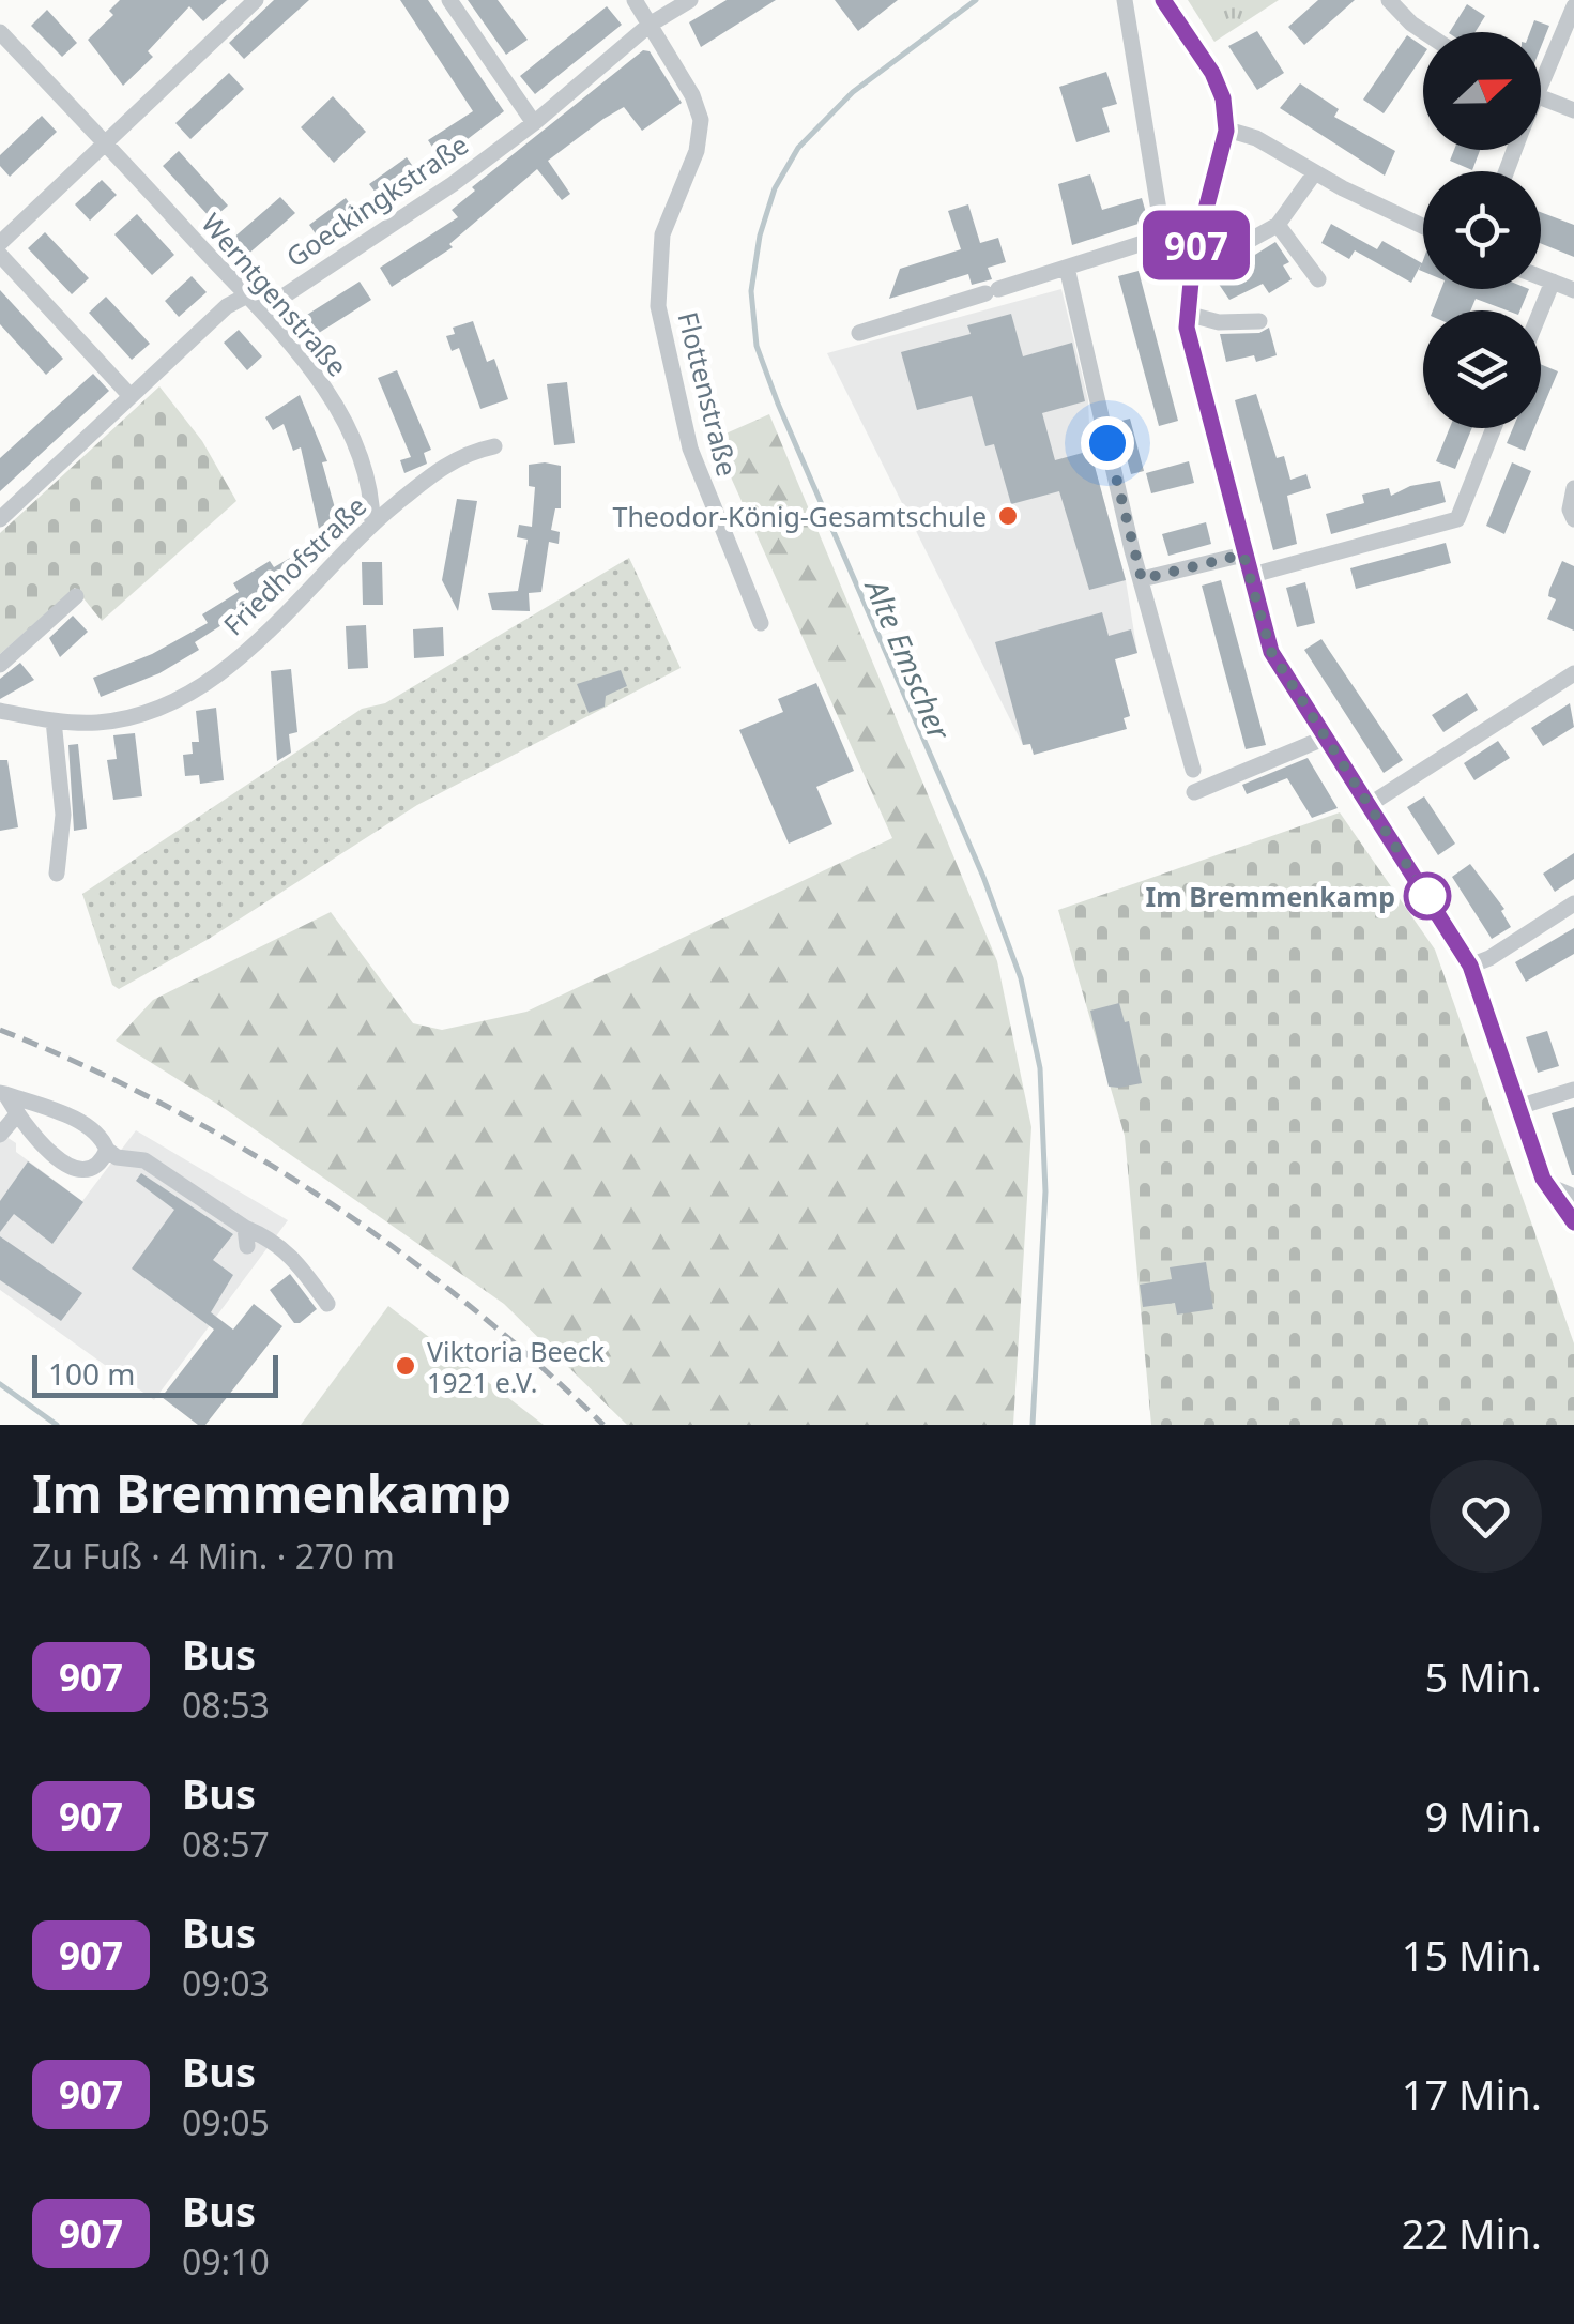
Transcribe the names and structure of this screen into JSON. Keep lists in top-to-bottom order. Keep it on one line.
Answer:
{"streets":{"street":["Goeckingkstraße","Werntgenstraße","Flottenstraße","Friedhofstraße"]},"crossings":[["Goeckingkstraße","Werntgenstraße"],["Goeckingkstraße","Flottenstraße"],["Werntgenstraße","Friedhofstraße"]],"water":["Alte Emscher"],"places":["Theodor-König-Gesamtschule","Im Bremmenkamp","Viktoria Beeck 1921 e.V."],"lines":["bus line 907"],"scale_bar":"100 m","north":"right","page":{"on_map":"907","scale":"100 m","heading":["Im Bremmenkamp","Zu Fuß · 4 Min. · 270 m"],"list":[{"mark":"907","name":"Bus","note":"08:53","value":"5 Min."},{"mark":"907","name":"Bus","note":"08:57","value":"9 Min."},{"mark":"907","name":"Bus","note":"09:03","value":"15 Min."},{"mark":"907","name":"Bus","note":"09:05","value":"17 Min."},{"mark":"907","name":"Bus","note":"09:10","value":"22 Min."}]}}
